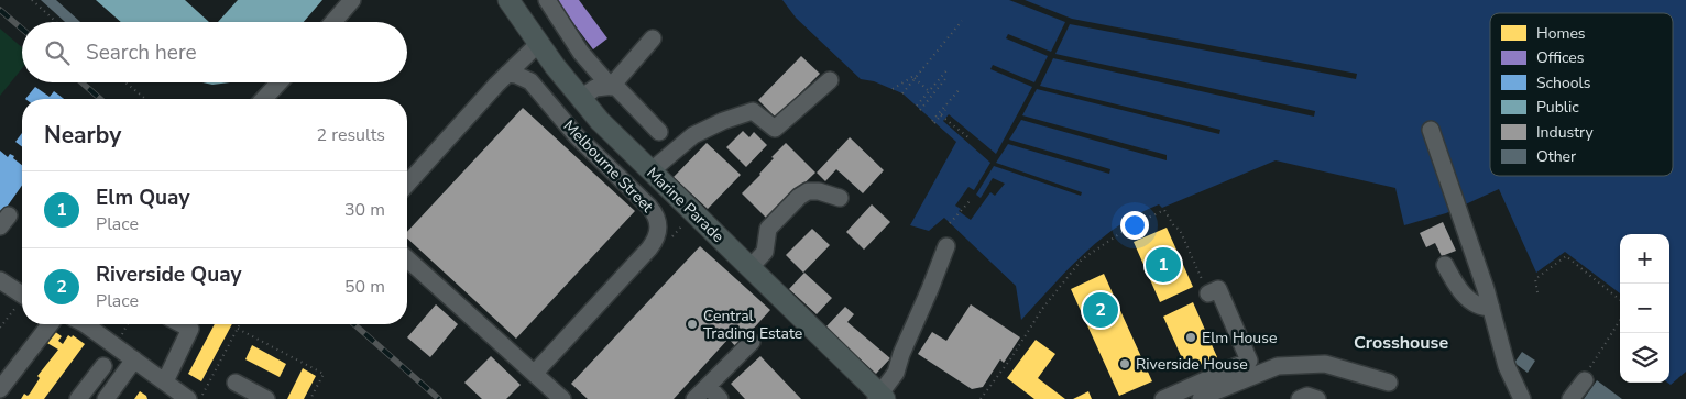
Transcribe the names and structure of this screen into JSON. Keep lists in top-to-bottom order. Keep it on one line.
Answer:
{"streets":{"main road":["Marine Parade"],"street":["Melbourne Street"]},"districts":["Crosshouse"],"places":["Central Trading Estate","Elm House","Riverside House"],"legend":["Homes","Offices","Schools","Public","Industry","Other"],"page":{"search":"Search here","heading":["Nearby","2 results"],"list":[{"mark":"1","name":"Elm Quay","note":"Place","value":"30 m"},{"mark":"2","name":"Riverside Quay","note":"Place","value":"50 m"}],"map_buttons":["+","−"],"pins":["1","2"]}}
